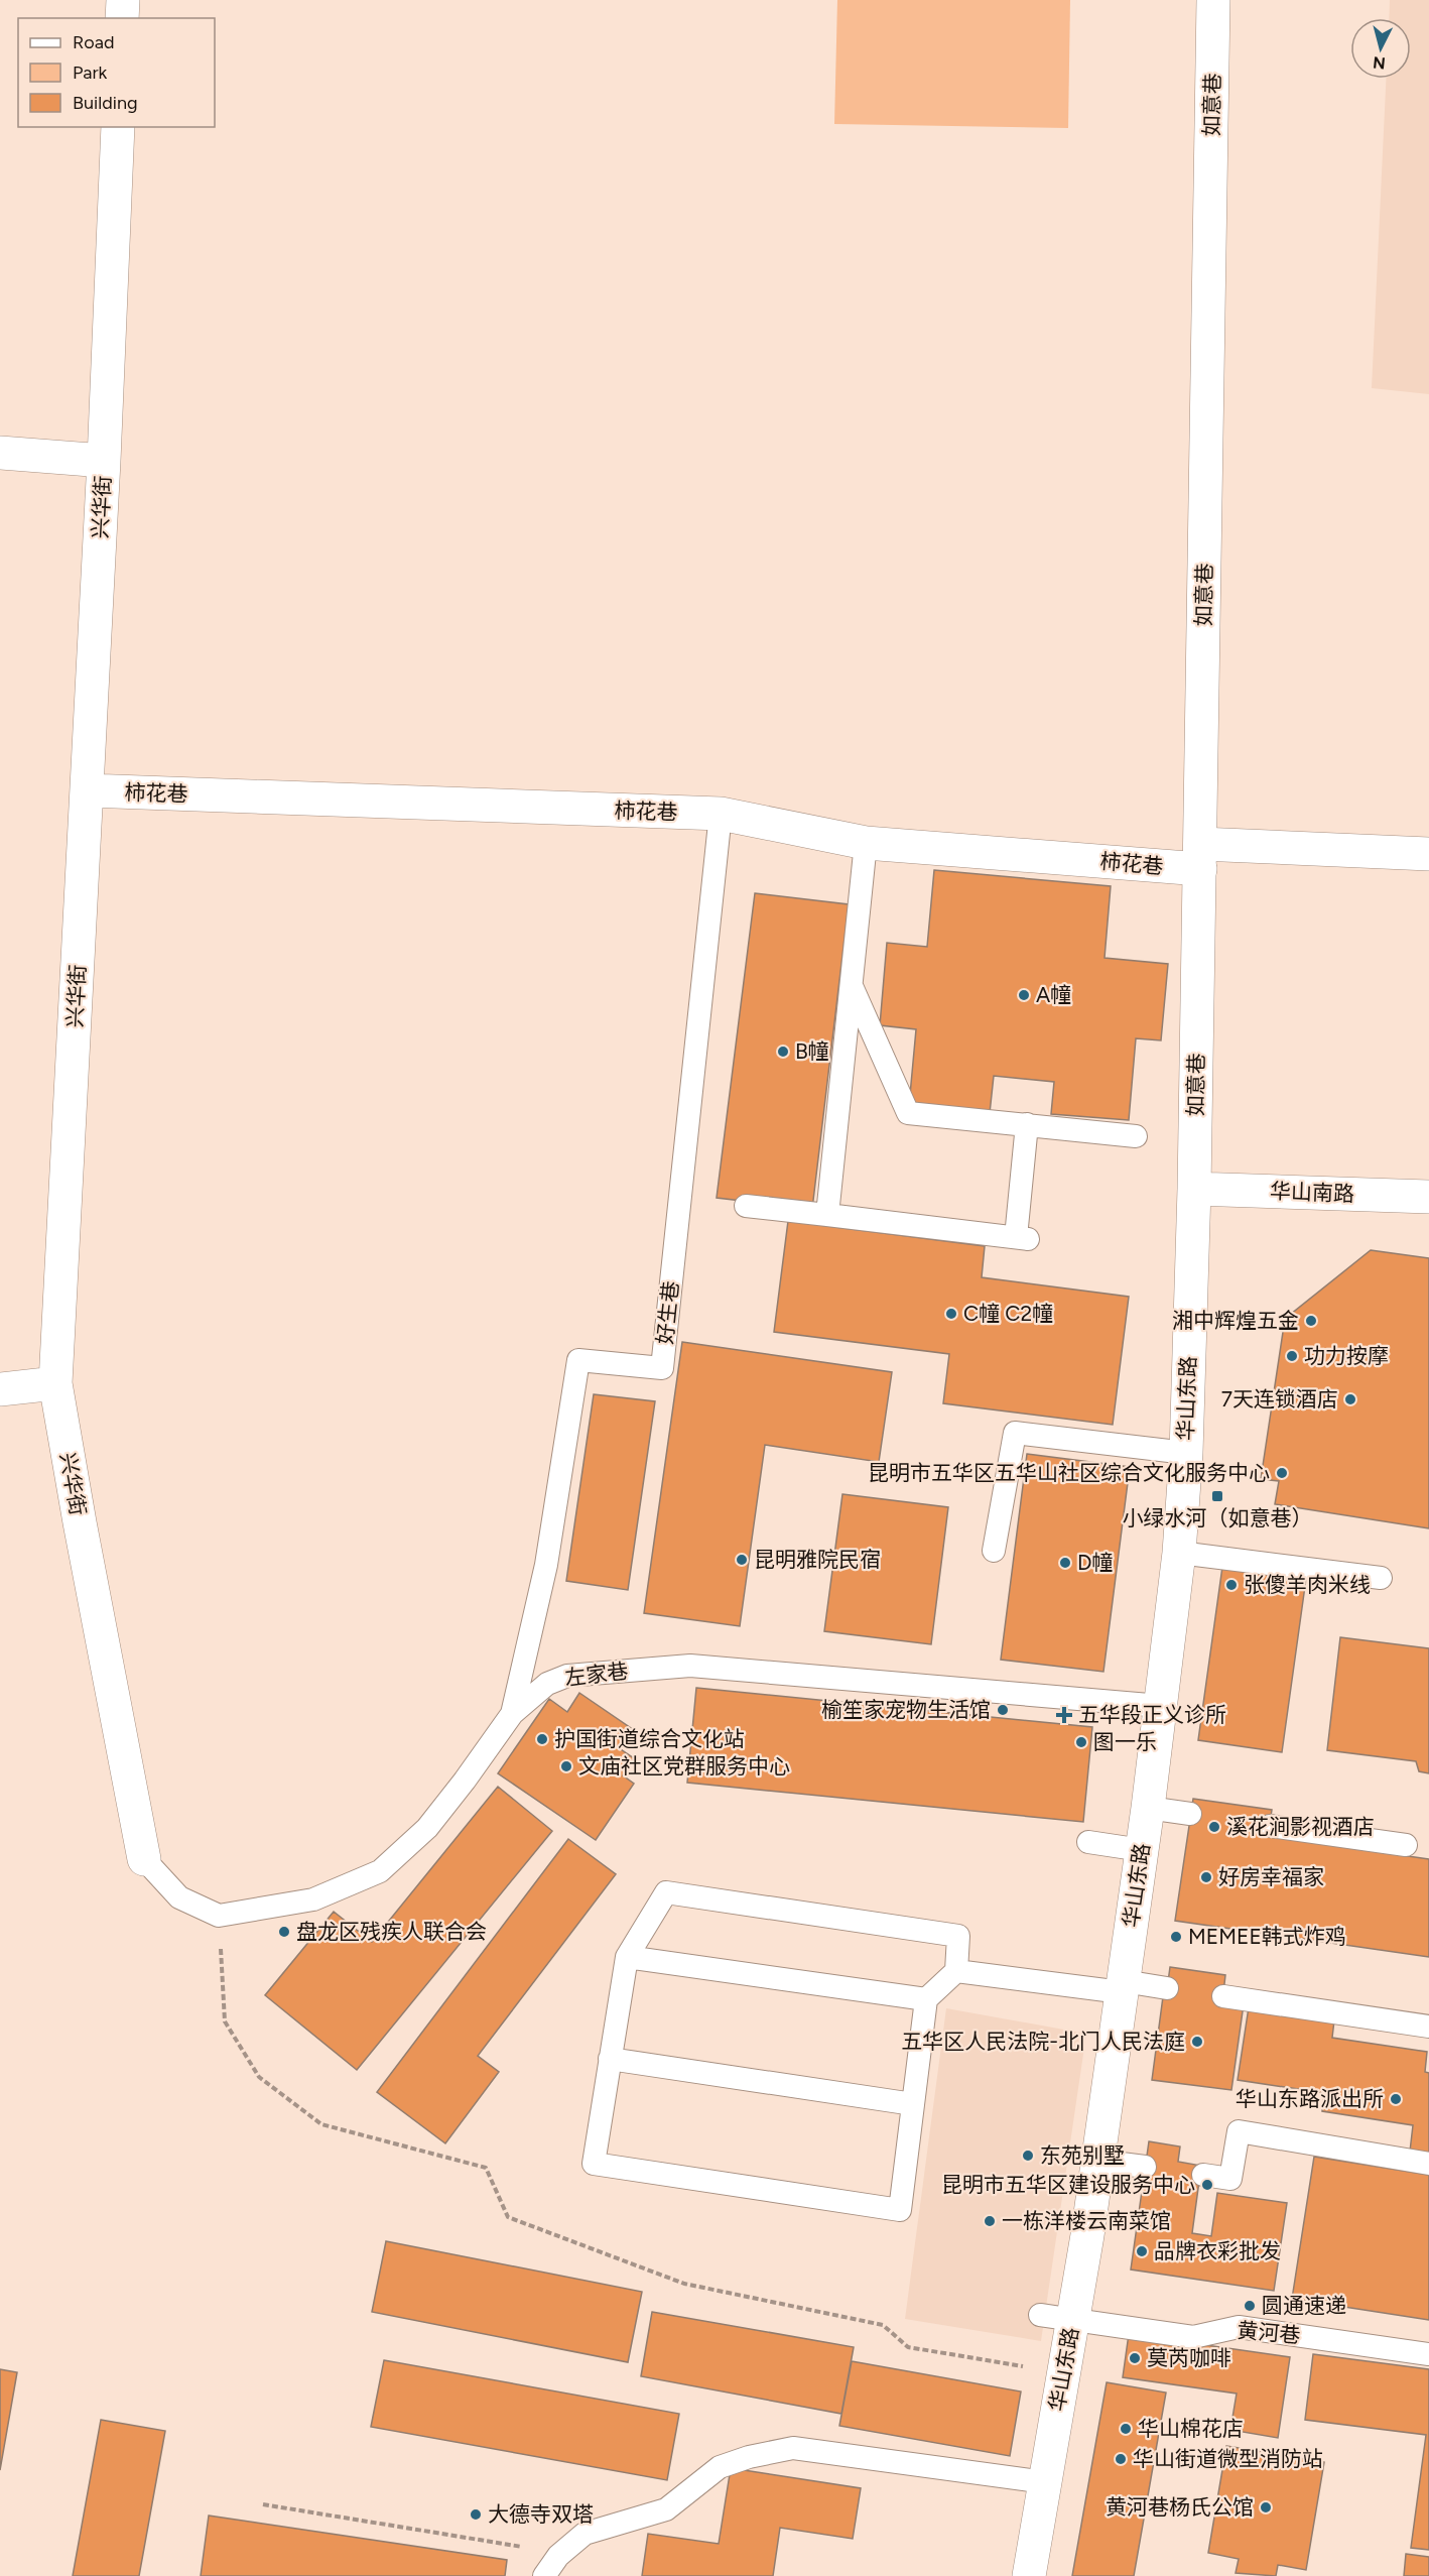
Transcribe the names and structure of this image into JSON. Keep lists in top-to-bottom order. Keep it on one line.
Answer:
{"streets":{"street":["如意巷","兴华街","柿花巷","华山南路","华山东路"],"lane":["好生巷","左家巷","黄河巷"]},"crossings":[["如意巷","柿花巷"],["如意巷","华山南路"],["如意巷","华山东路"],["兴华街","柿花巷"],["柿花巷","好生巷"],["华山南路","华山东路"],["好生巷","左家巷"],["华山东路","左家巷"],["华山东路","黄河巷"]],"places":{"other":["A幢","B幢","C幢 C2幢","湘中辉煌五金","功力按摩","7天连锁酒店","昆明市五华区五华山社区综合文化服务中心","昆明雅院民宿","D幢","张傻羊肉米线","榆笙家宠物生活馆","护国街道综合文化站","图一乐","文庙社区党群服务中心","溪花涧影视酒店","好房幸福家","盘龙区残疾人联合会","MEMEE韩式炸鸡","五华区人民法院-北门人民法庭","华山东路派出所","东苑别墅","昆明市五华区建设服务中心","一栋洋楼云南菜馆","品牌衣彩批发","圆通速递","莫芮咖啡","华山棉花店","华山街道微型消防站","黄河巷杨氏公馆","大德寺双塔"],"transit":["小绿水河（如意巷）"],"health":["五华段正义诊所"]},"legend":["Road","Park","Building"],"north":"bottom"}
